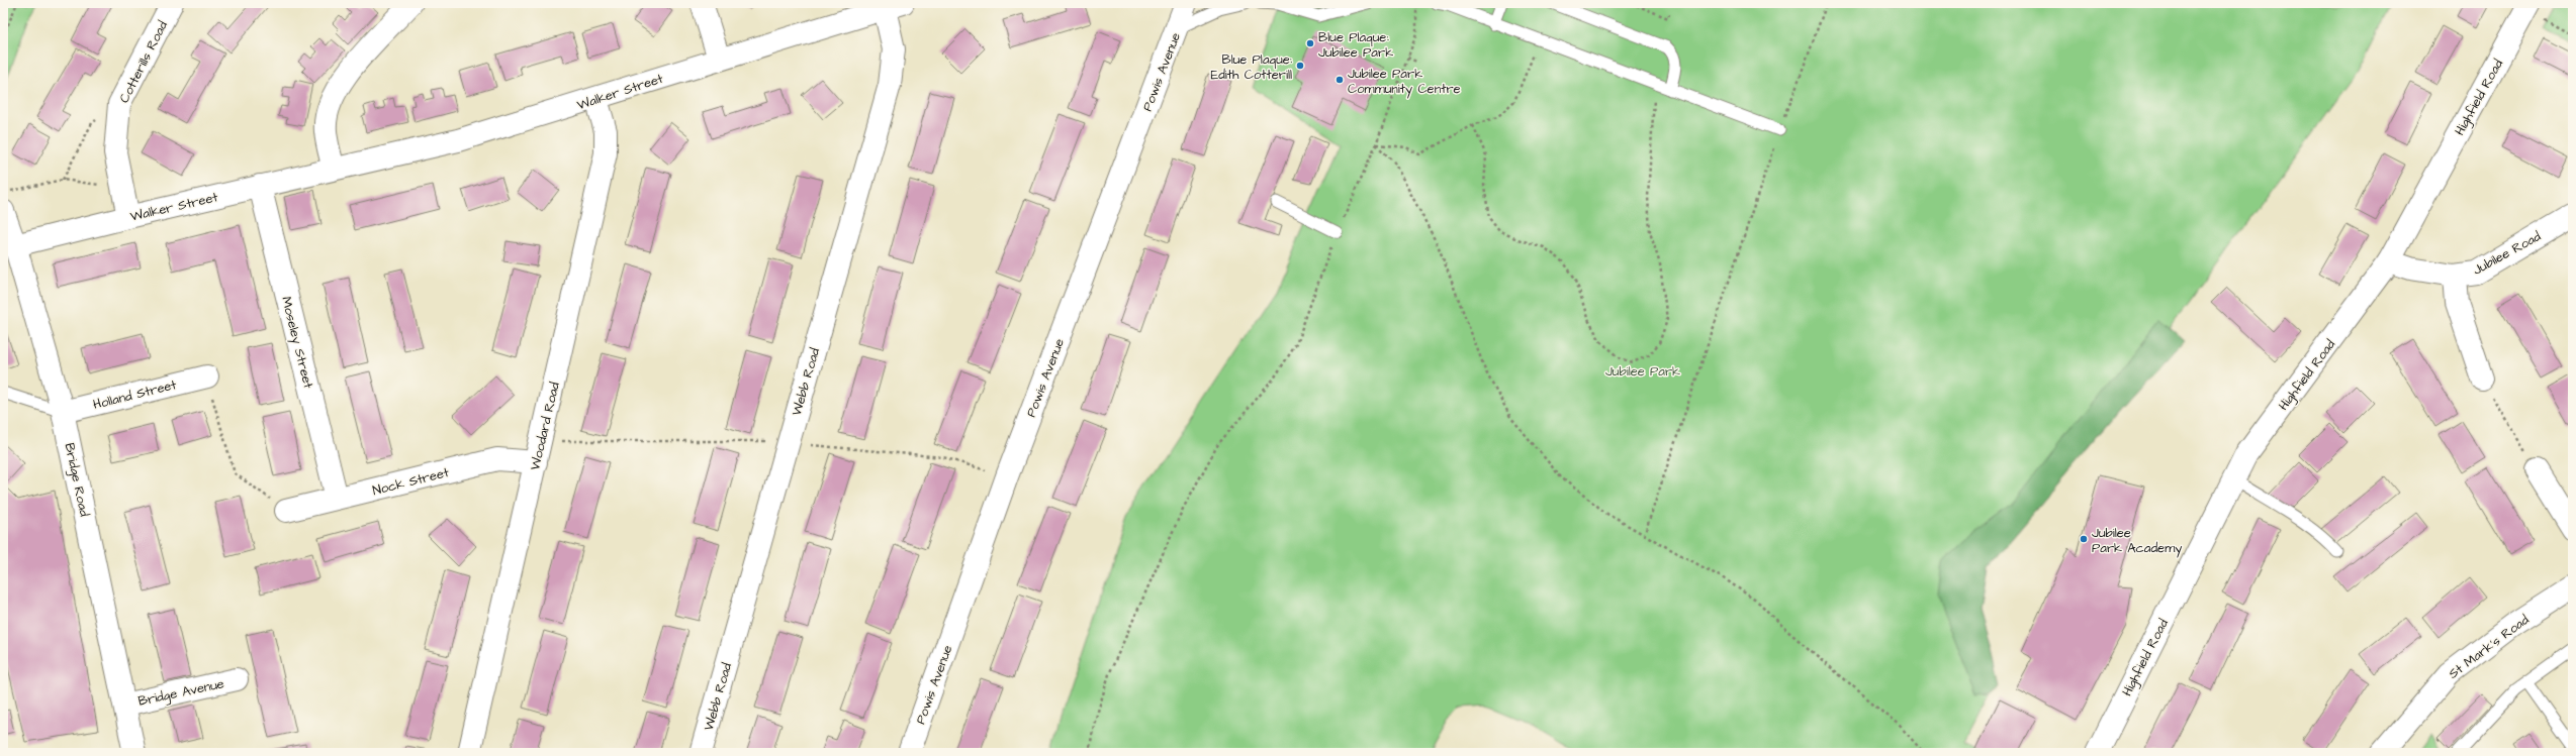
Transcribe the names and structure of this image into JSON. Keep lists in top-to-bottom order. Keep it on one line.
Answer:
{"streets":{"street":["Cotterills Road","Powis Avenue","Walker Street","Highfield Road","Jubilee Road","Moseley Street","Webb Road","Holland Street","Woodard Road","Bridge Road","Nock Street","St Mark's Road","Bridge Avenue"]},"crossings":[["Cotterills Road","Walker Street"],["Walker Street","Moseley Street"],["Walker Street","Webb Road"],["Walker Street","Woodard Road"],["Walker Street","Bridge Road"],["Highfield Road","Jubilee Road"],["Moseley Street","Nock Street"],["Holland Street","Bridge Road"],["Woodard Road","Nock Street"],["Bridge Road","Bridge Avenue"]],"parks":["Jubilee Park"],"places":["Blue Plaque: Jubilee Park","Blue Plaque: Edith Cotterill","Jubilee Park Community Centre","Jubilee Park Academy"]}
